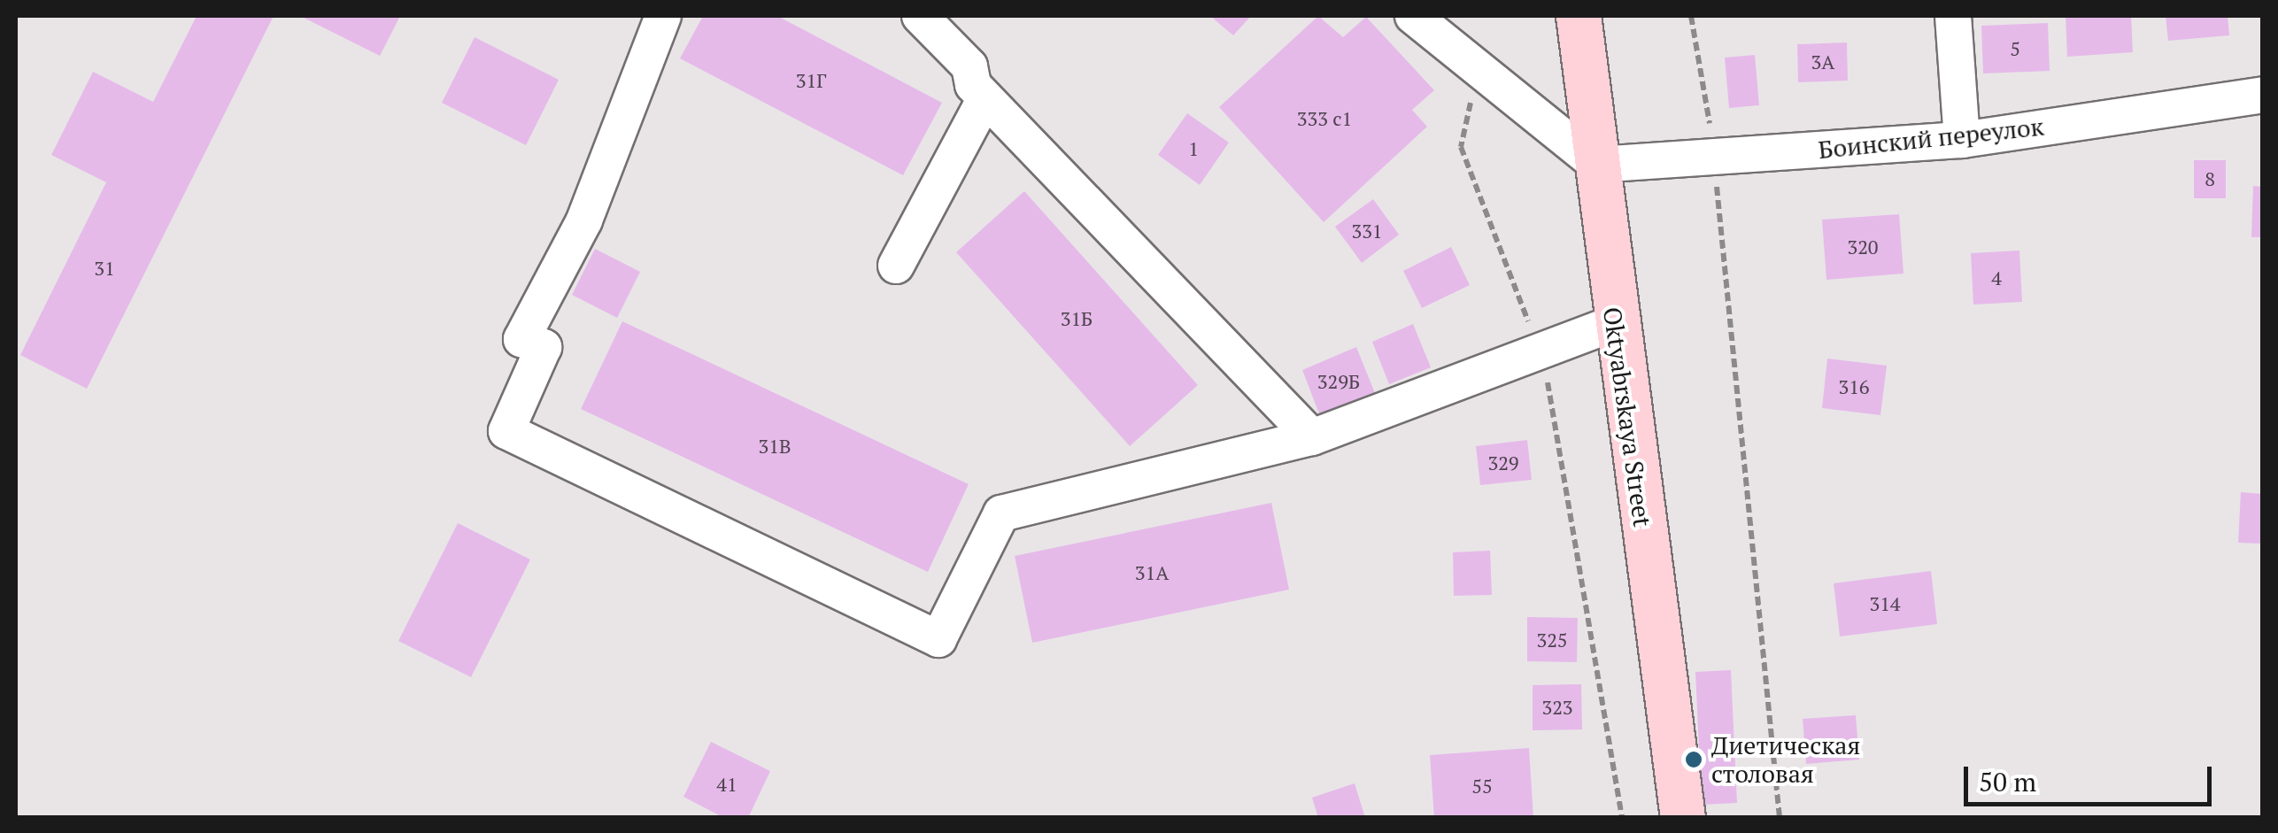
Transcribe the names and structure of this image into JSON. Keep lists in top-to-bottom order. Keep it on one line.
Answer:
{"streets":{"main road":["Oktyabrskaya Street"],"street":["Боинский переулок"]},"crossings":[["Боинский переулок","Oktyabrskaya Street"]],"places":["Диетическая столовая"],"house_numbers":["5","3А","31Г","333 с1","1","8","331","320","31","4","31Б","329Б","316","31В","329","31А","314","325","323","41","55"],"scale_bar":"50 m"}
